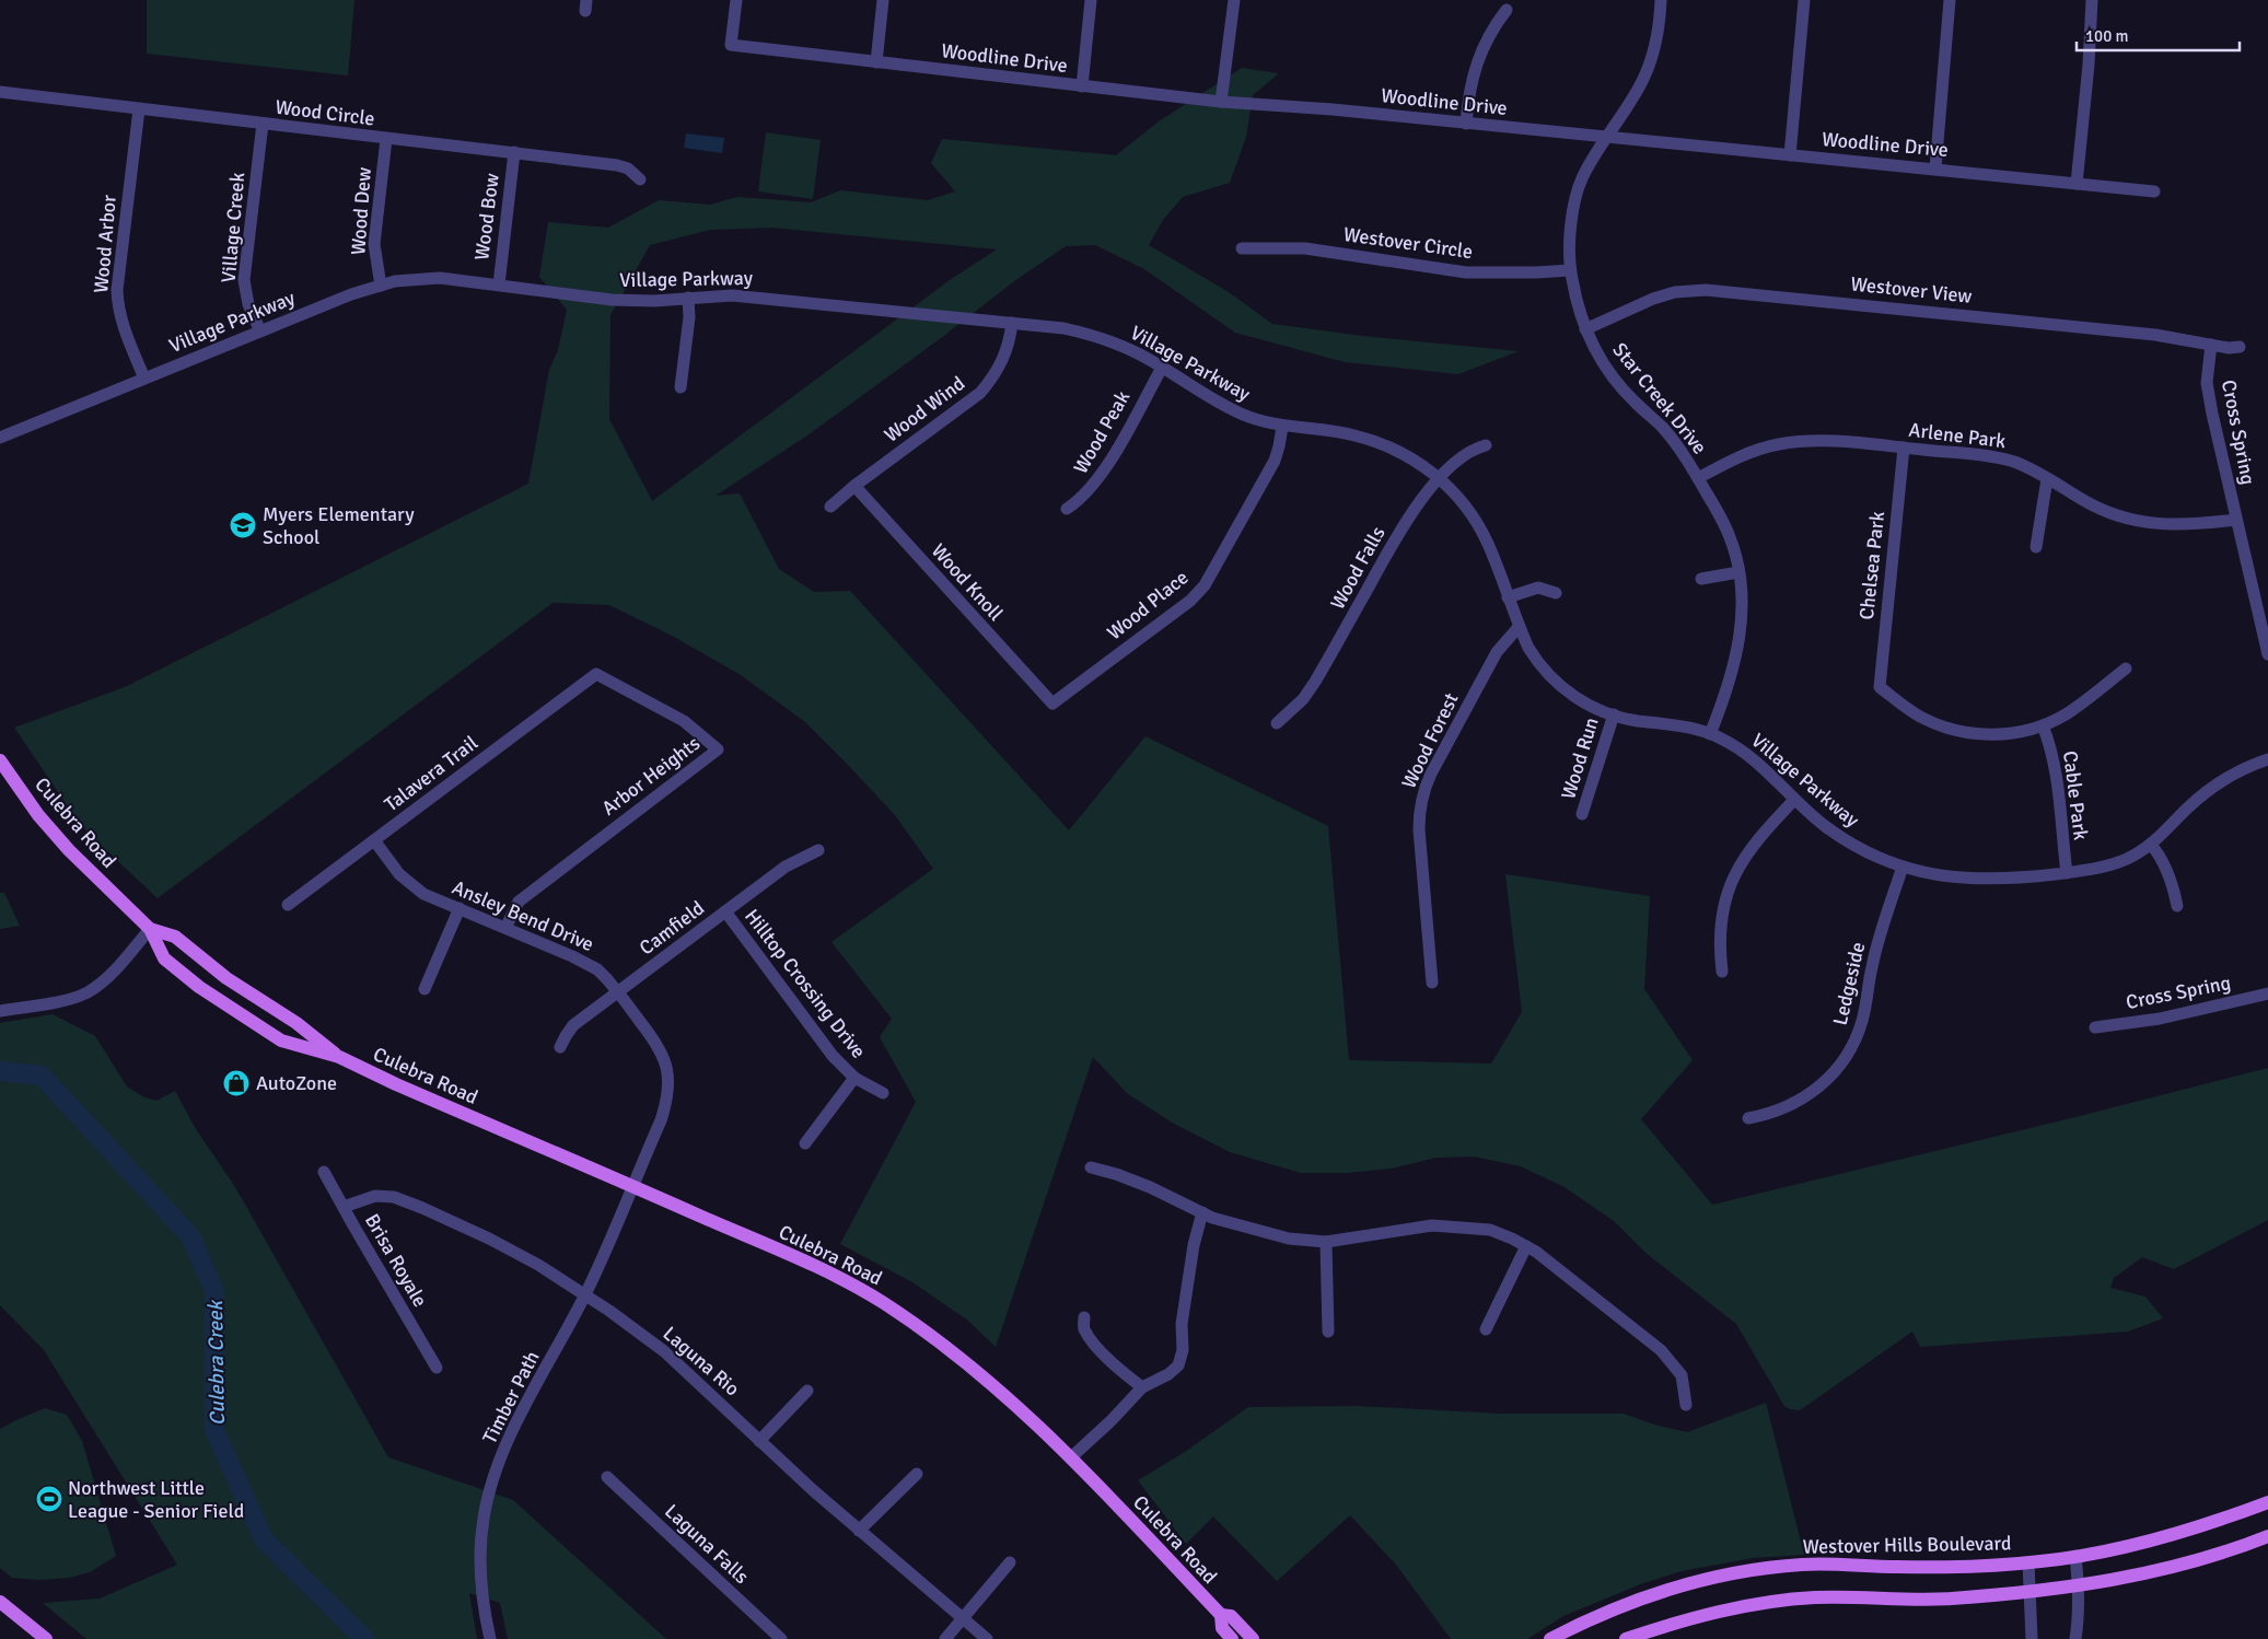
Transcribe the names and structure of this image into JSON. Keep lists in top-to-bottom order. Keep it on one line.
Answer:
{"streets":{"main road":["Culebra Road","Westover Hills Boulevard"],"street":["Woodline Drive","Wood Circle","Wood Dew","Wood Bow","Village Creek","Westover Circle","Wood Arbor","Village Parkway","Westover View","Star Creek Drive","Wood Wind","Wood Peak","Cross Spring","Arlene Park","Chelsea Park","Wood Falls","Wood Knoll","Wood Place","Wood Forest","Wood Run","Talavera Trail","Arbor Heights","Cable Park","Ansley Bend Drive","Camfield","Hilltop Crossing Drive","Ledgeside","Brisa Royale","Laguna Rio","Timber Path","Laguna Falls"]},"crossings":[["Woodline Drive","Star Creek Drive"],["Wood Circle","Wood Dew"],["Wood Circle","Wood Bow"],["Wood Circle","Village Creek"],["Wood Circle","Wood Arbor"],["Wood Dew","Village Parkway"],["Wood Bow","Village Parkway"],["Village Creek","Village Parkway"],["Westover Circle","Star Creek Drive"],["Wood Arbor","Village Parkway"],["Village Parkway","Star Creek Drive"],["Village Parkway","Wood Wind"],["Village Parkway","Wood Peak"],["Village Parkway","Wood Falls"],["Village Parkway","Wood Place"],["Village Parkway","Wood Forest"],["Village Parkway","Wood Run"],["Village Parkway","Cable Park"],["Village Parkway","Ledgeside"],["Westover View","Star Creek Drive"],["Westover View","Cross Spring"],["Star Creek Drive","Arlene Park"],["Wood Wind","Wood Knoll"],["Cross Spring","Arlene Park"],["Arlene Park","Chelsea Park"],["Chelsea Park","Cable Park"],["Wood Knoll","Wood Place"],["Talavera Trail","Arbor Heights"],["Talavera Trail","Ansley Bend Drive"],["Arbor Heights","Ansley Bend Drive"],["Culebra Road","Ansley Bend Drive"],["Culebra Road","Timber Path"],["Ansley Bend Drive","Camfield"],["Ansley Bend Drive","Timber Path"],["Camfield","Hilltop Crossing Drive"],["Brisa Royale","Laguna Rio"],["Laguna Rio","Timber Path"]],"water":["Culebra Creek"],"places":{"school or university":["Myers Elementary School"],"shop":["AutoZone"],"sports":["Northwest Little League - Senior Field"]},"scale_bar":"100 m"}
